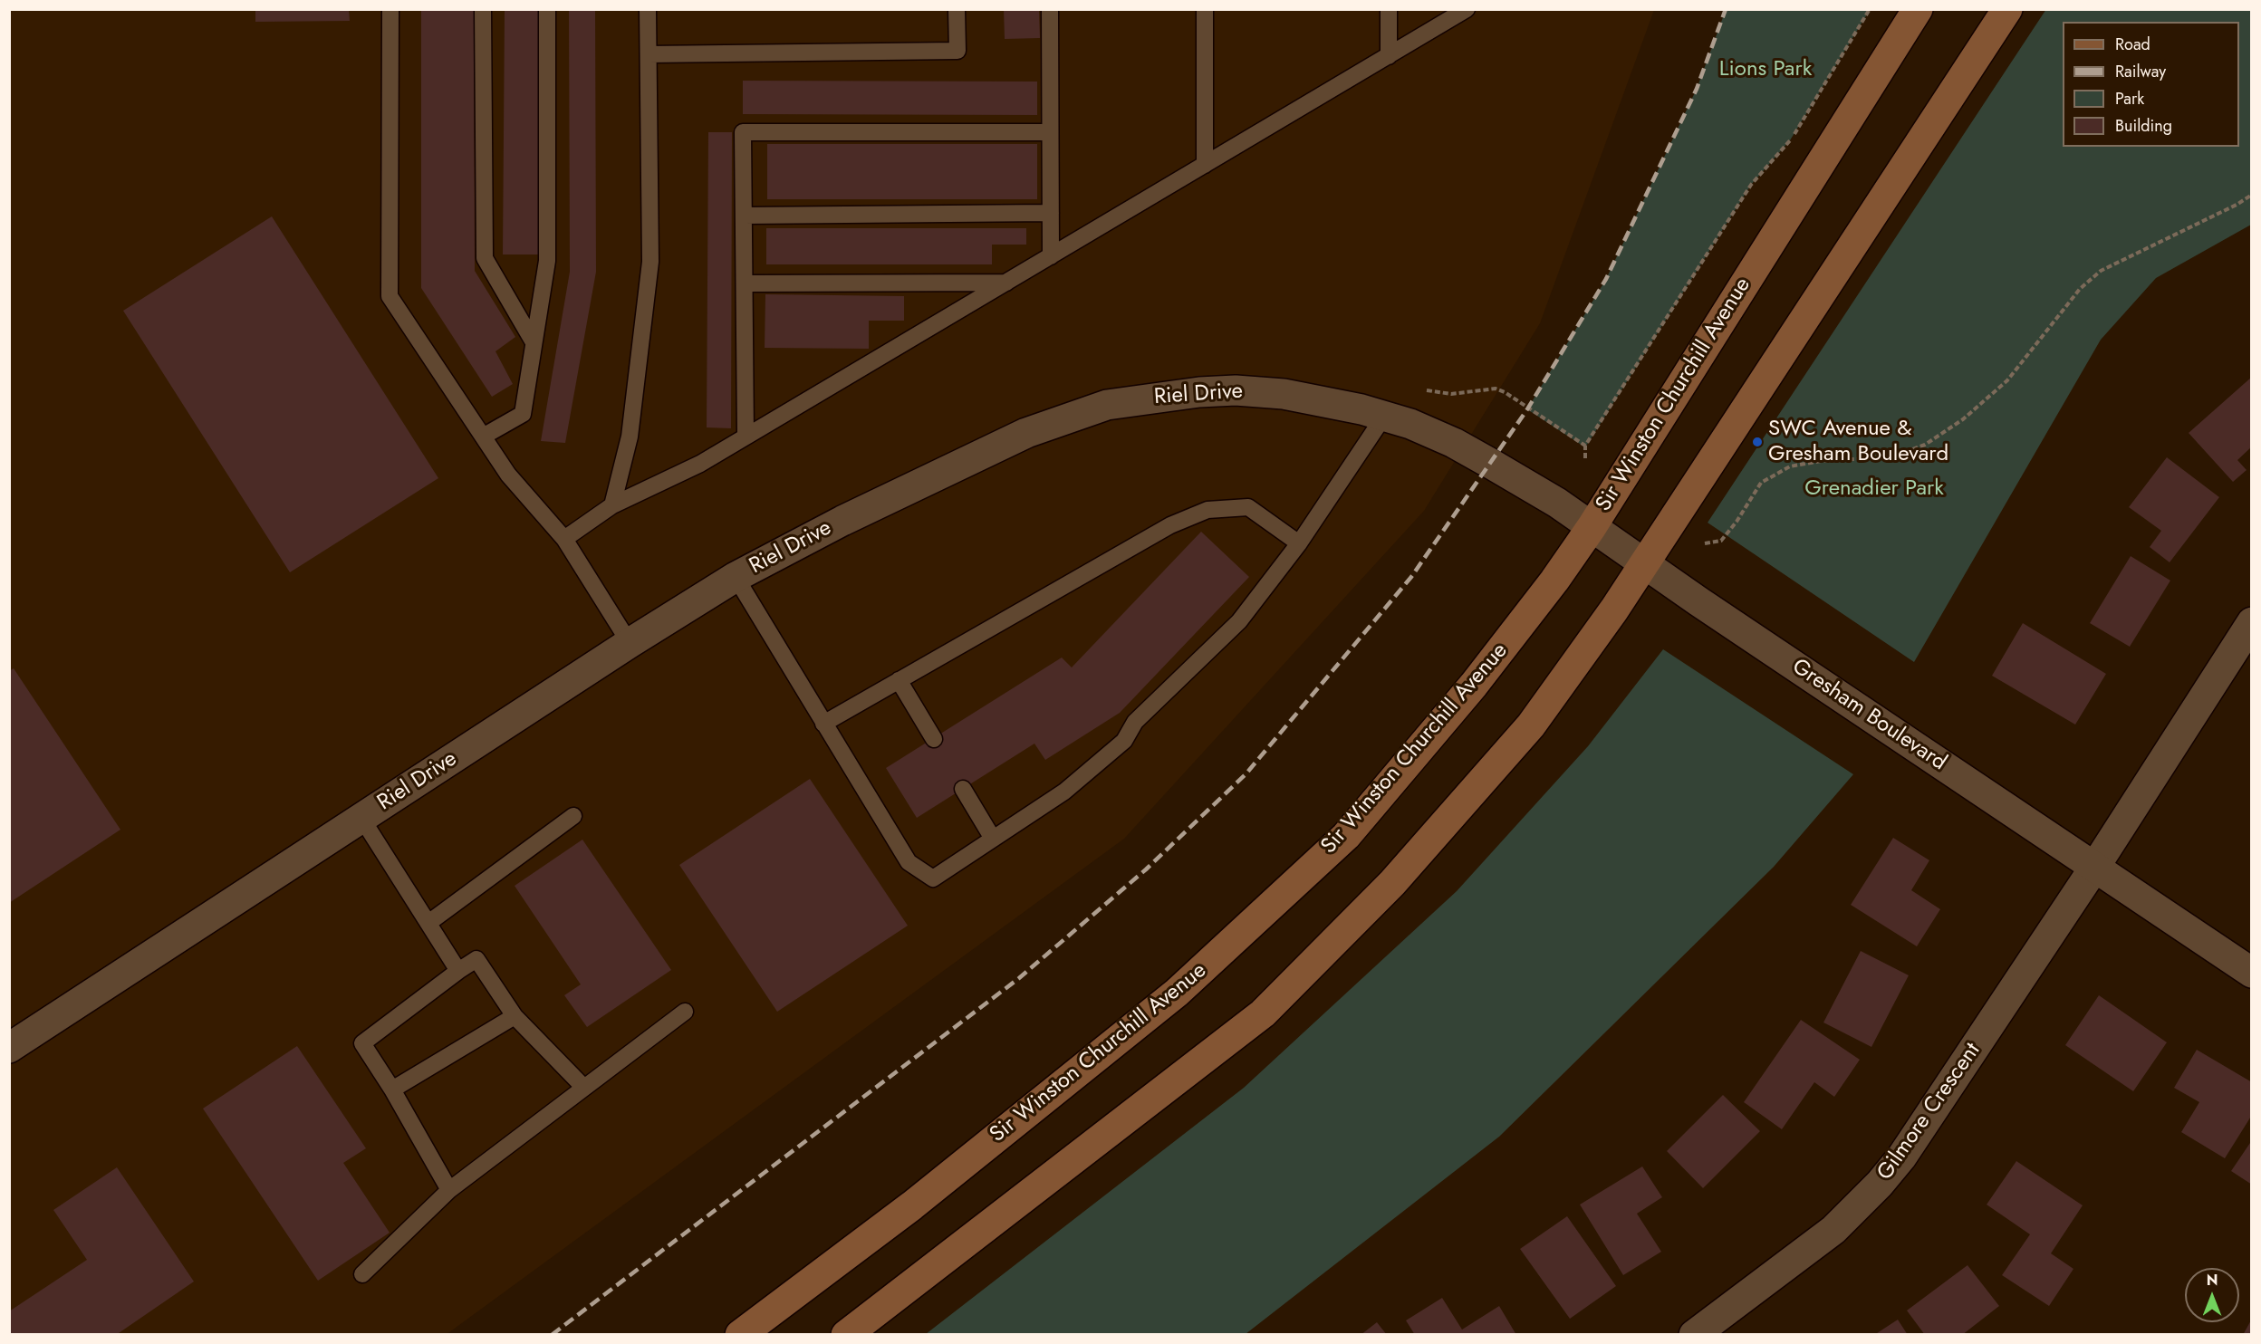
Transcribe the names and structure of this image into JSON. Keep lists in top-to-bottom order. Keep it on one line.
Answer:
{"streets":{"main road":["Sir Winston Churchill Avenue"],"street":["Riel Drive","Gresham Boulevard","Gilmore Crescent"]},"crossings":[["Riel Drive","Sir Winston Churchill Avenue"],["Riel Drive","Gresham Boulevard"],["Gresham Boulevard","Gilmore Crescent"]],"parks":["Lions Park","Grenadier Park"],"places":["SWC Avenue & Gresham Boulevard"],"legend":["Road","Railway","Park","Building"],"north":"top"}
